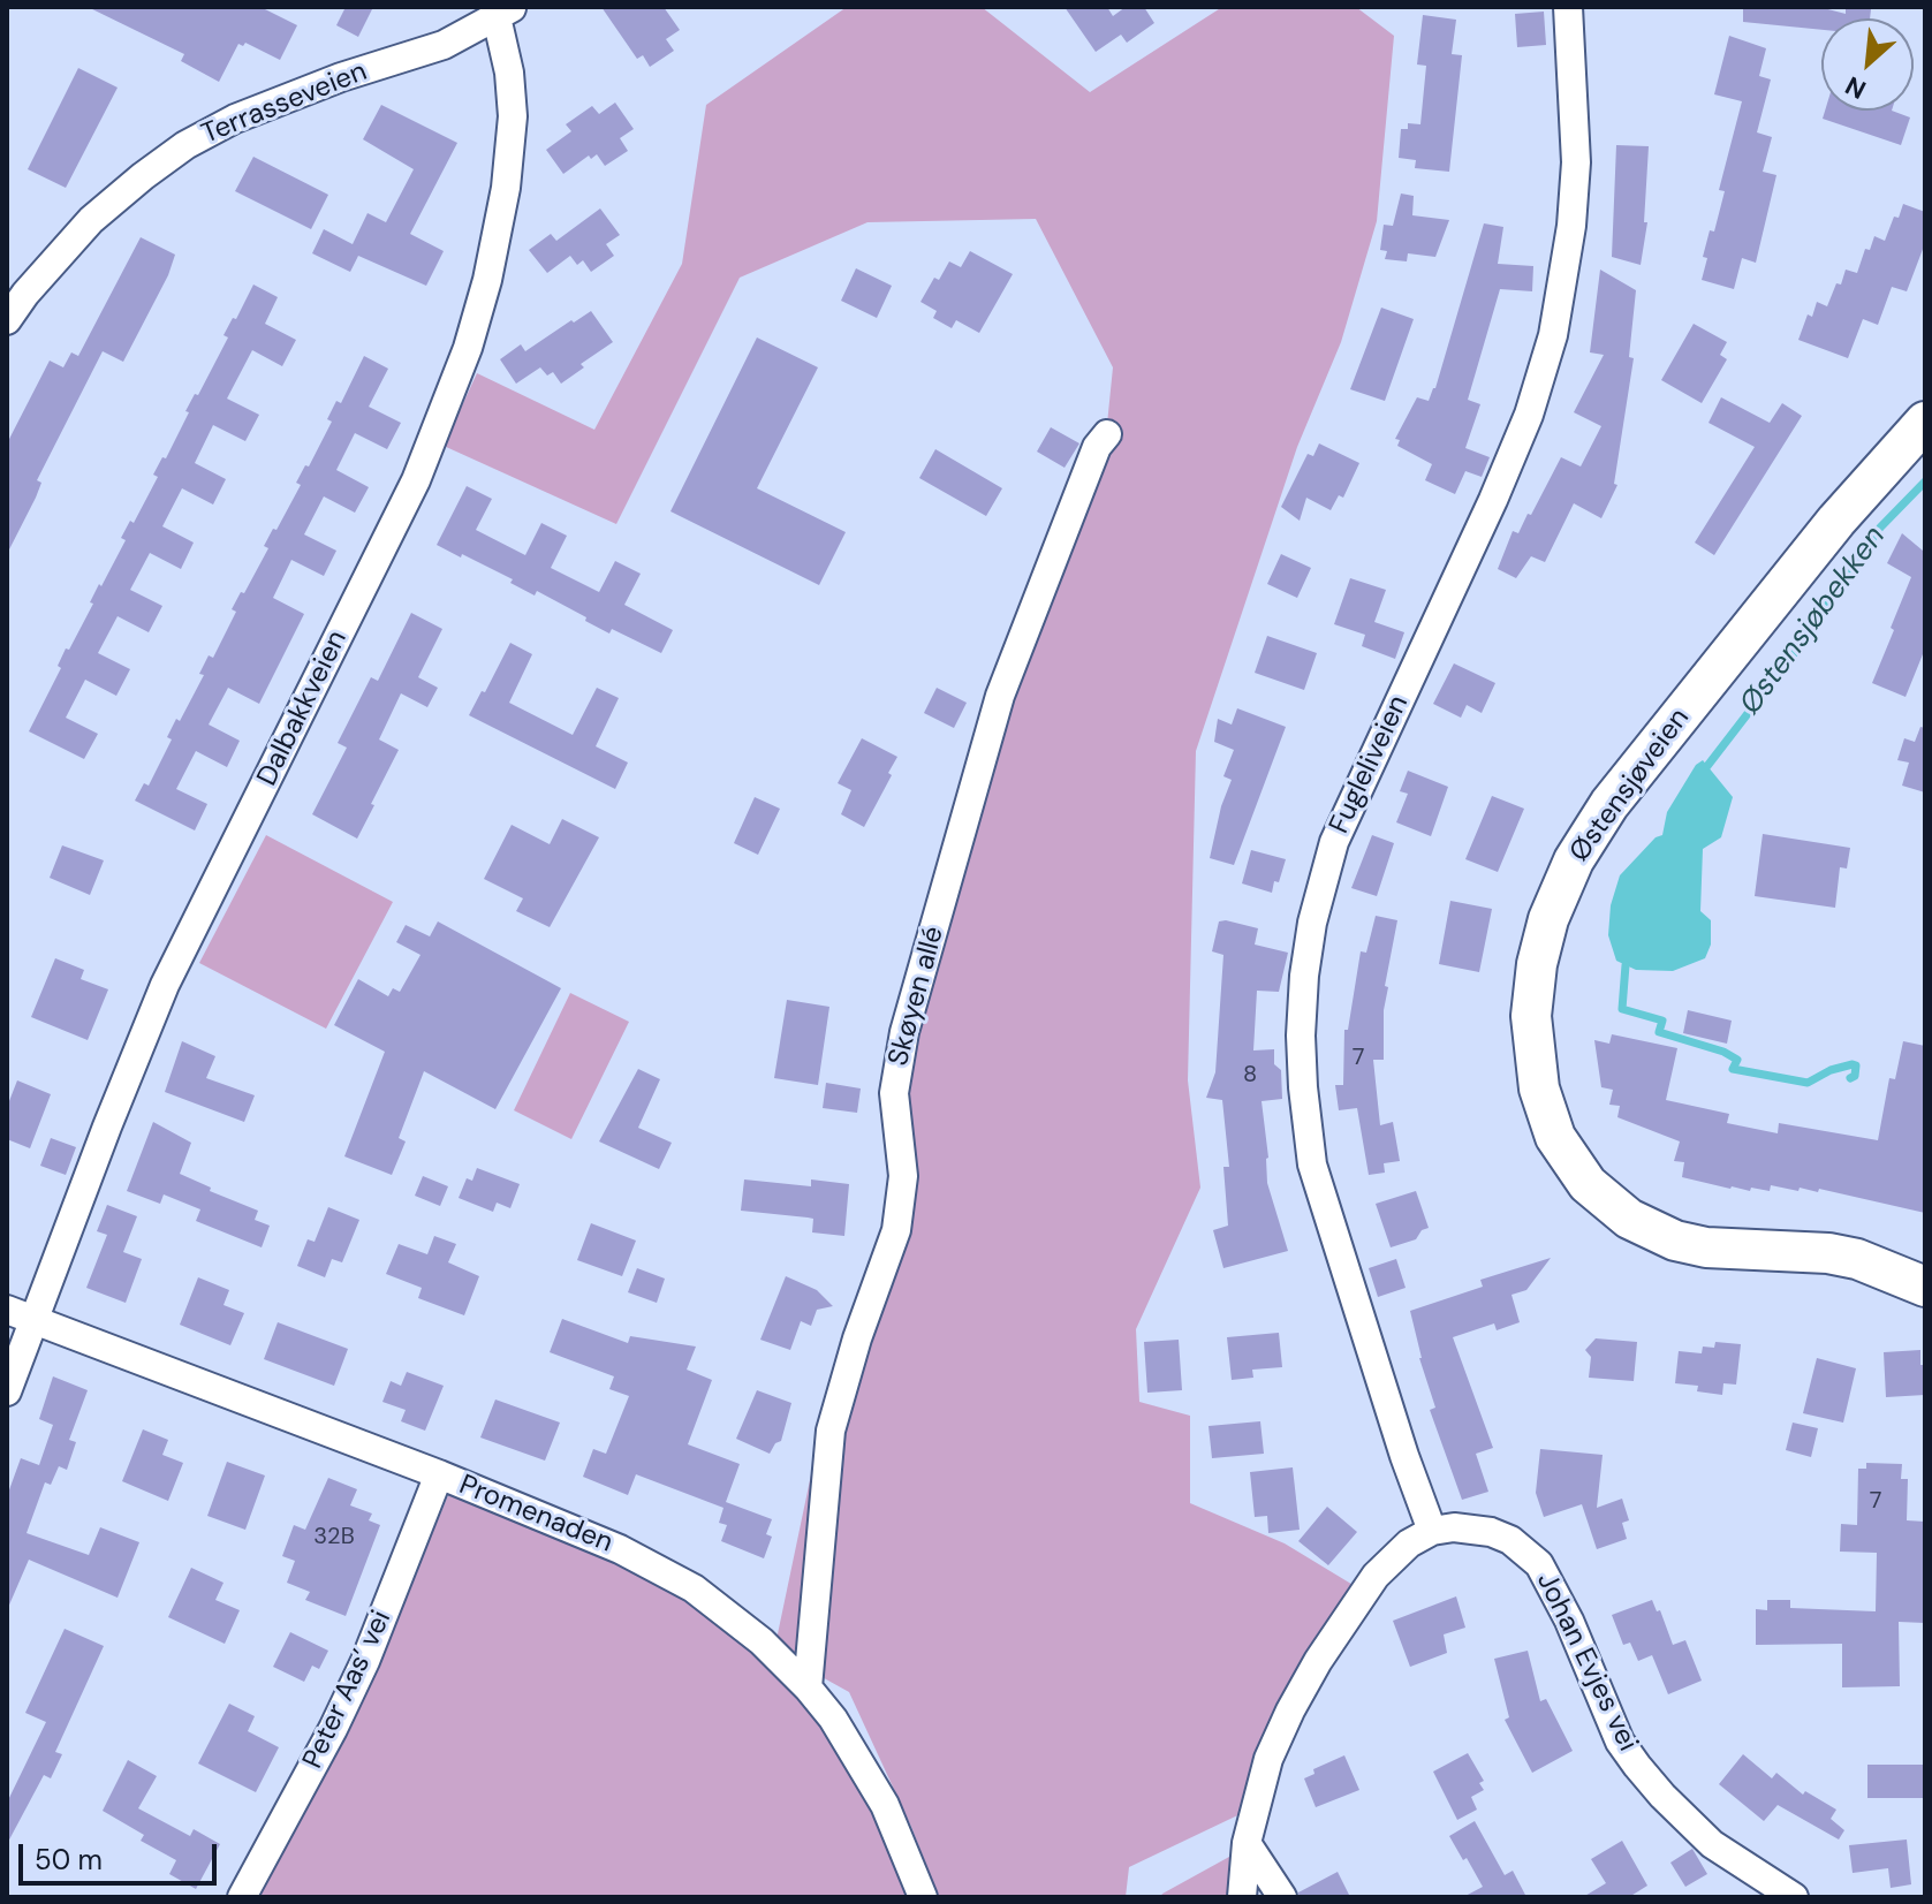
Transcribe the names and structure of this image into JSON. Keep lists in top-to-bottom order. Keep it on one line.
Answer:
{"streets":{"main road":["Østensjøveien"],"street":["Terrasseveien","Dalbakkveien","Fugleliveien","Skøyen allé","Promenaden","Johan Evjes vei","Peter Aas’ vei"]},"crossings":[["Terrasseveien","Dalbakkveien"],["Dalbakkveien","Promenaden"],["Fugleliveien","Johan Evjes vei"],["Skøyen allé","Promenaden"],["Promenaden","Peter Aas’ vei"]],"water":["Østensjøbekken"],"house_numbers":["7","8","7","32B"],"scale_bar":"50 m","north":"bottom left"}
